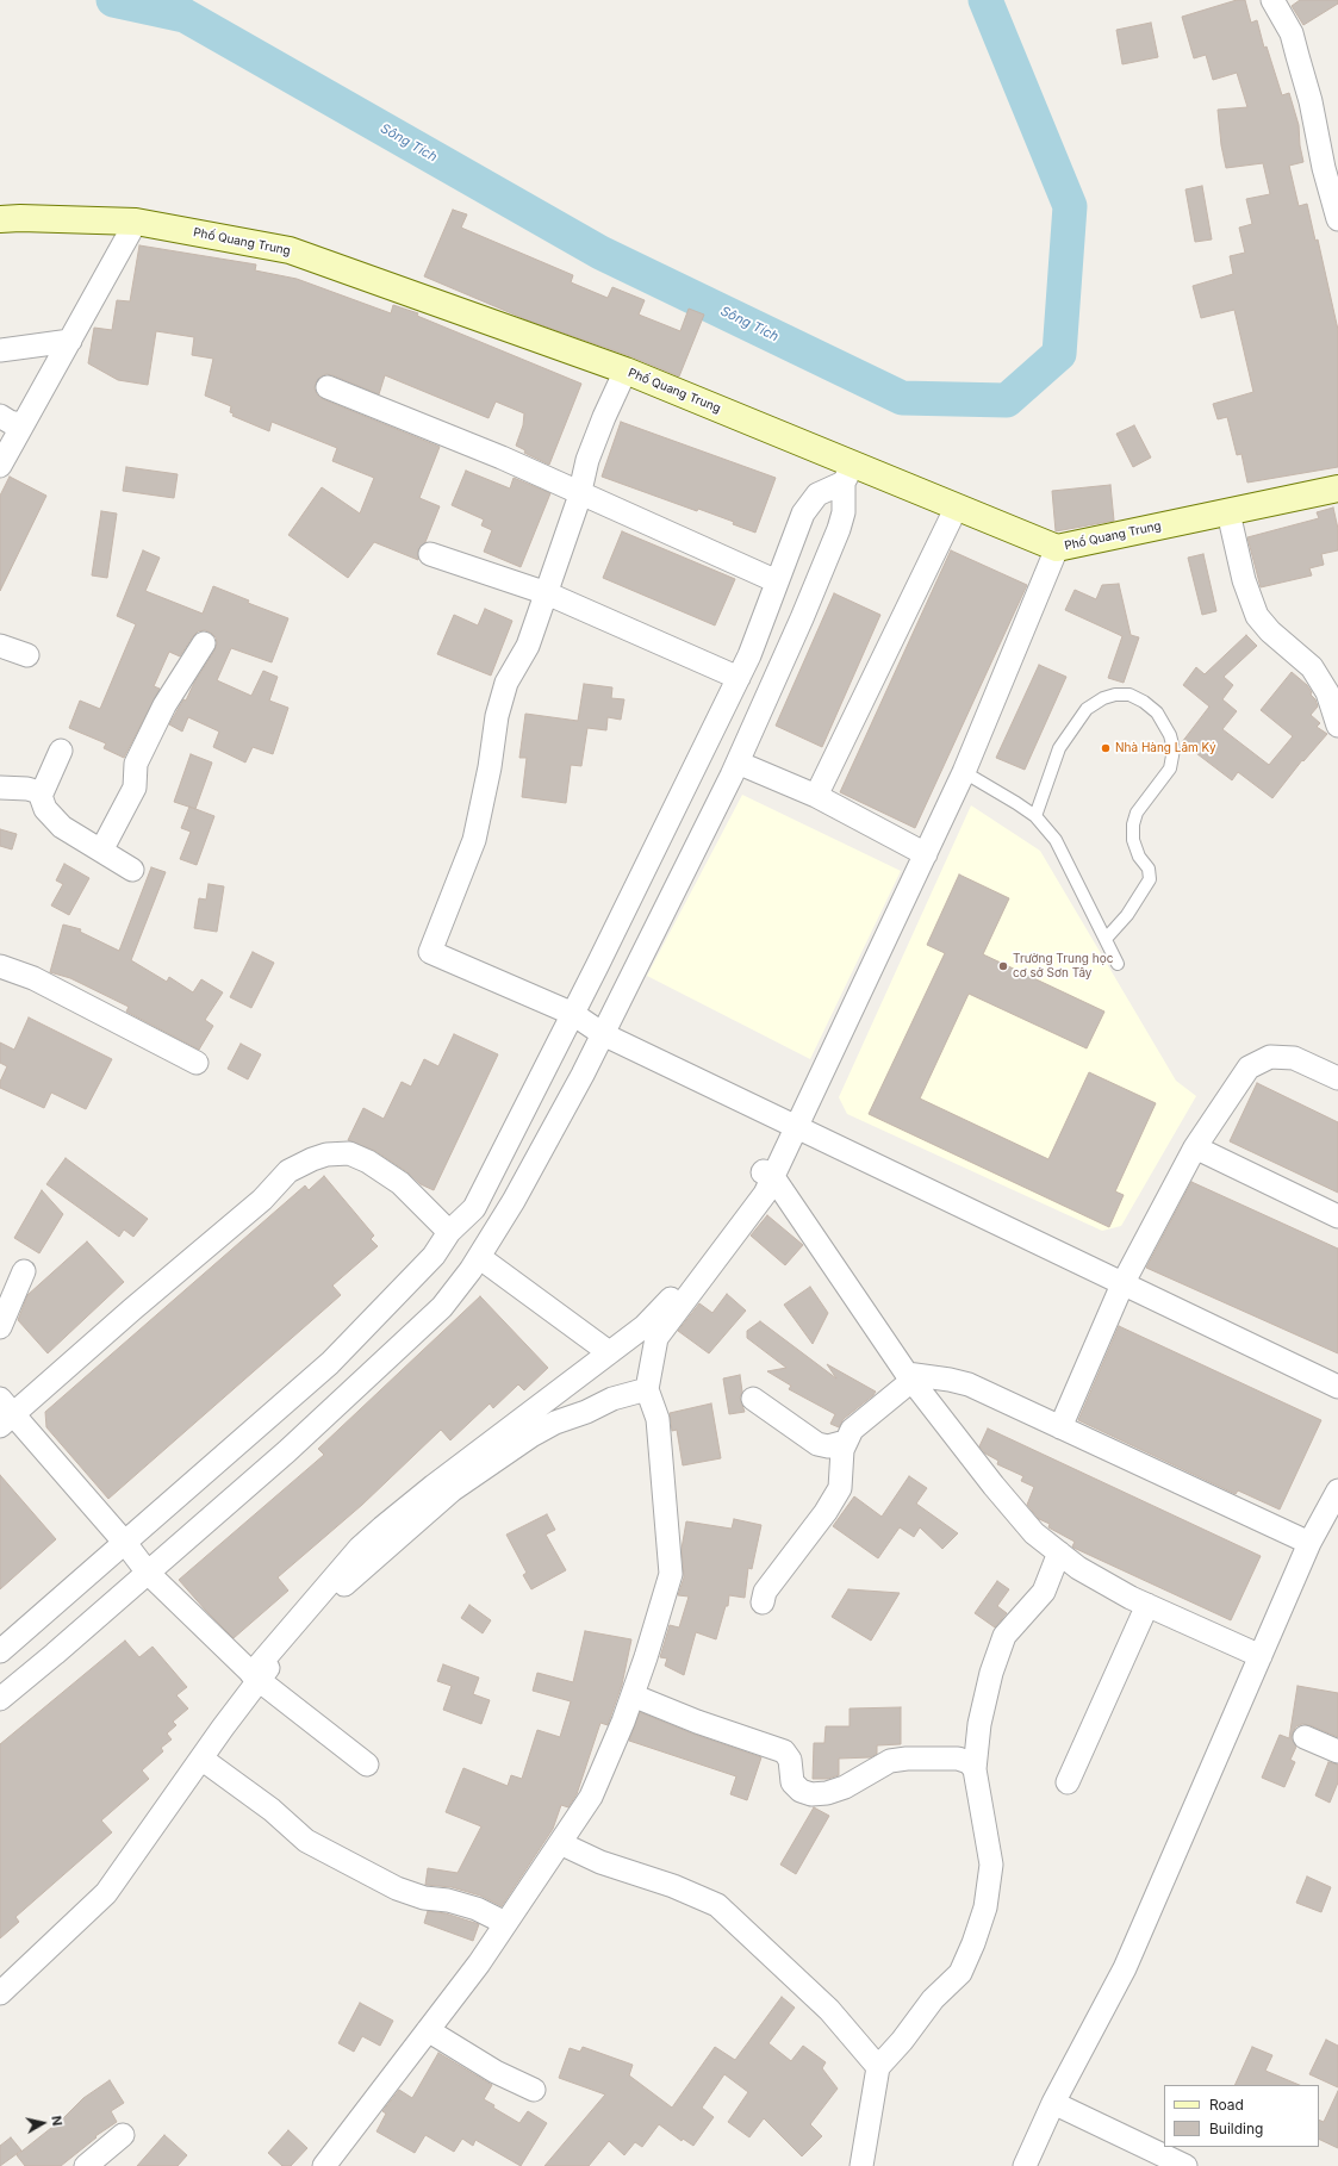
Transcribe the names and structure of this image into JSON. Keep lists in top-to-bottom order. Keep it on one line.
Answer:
{"streets":{"street":["Phố Quang Trung"]},"water":["Sông Tích"],"places":["Nhà Hàng Lâm Ký","Trường Trung học cơ sở Sơn Tây"],"legend":["Road","Building"],"north":"right"}
